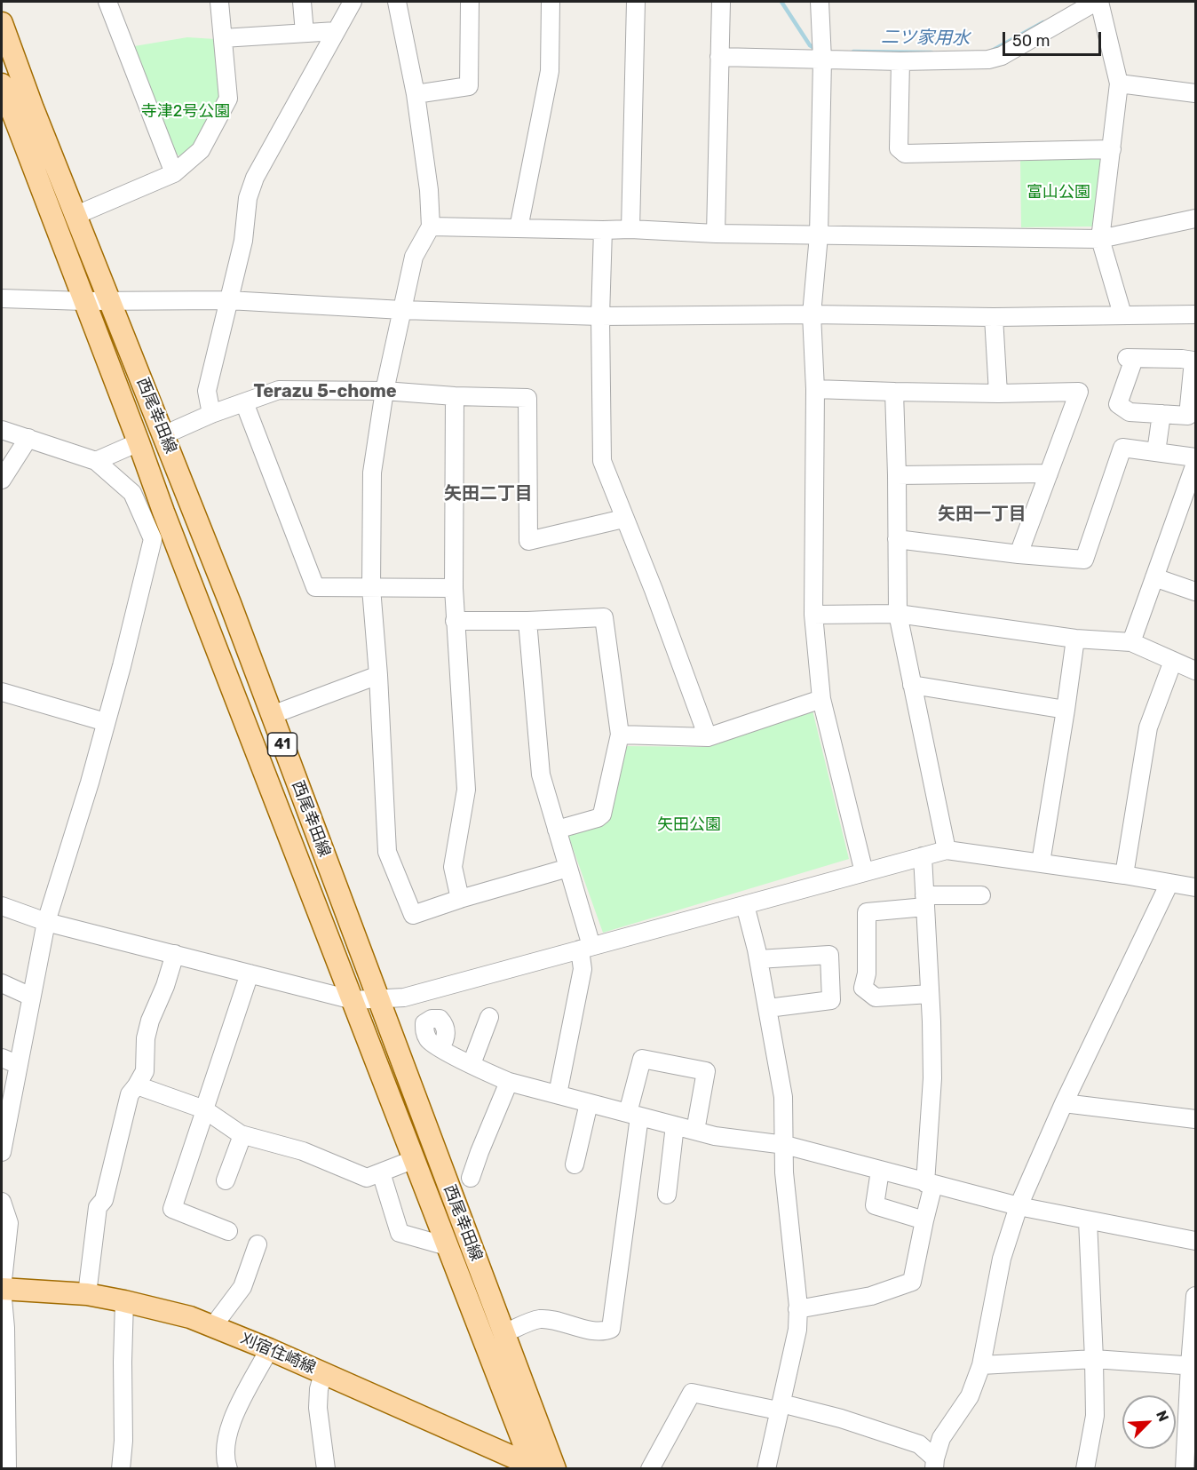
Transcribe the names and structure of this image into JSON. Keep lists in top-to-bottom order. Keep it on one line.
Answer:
{"streets":{"main road":["西尾幸田線","41","刈宿住崎線"]},"crossings":[["西尾幸田線","刈宿住崎線"]],"districts":["Terazu 5-chome","矢田二丁目","矢田一丁目"],"water":["二ツ家用水"],"parks":["寺津2号公園","富山公園","矢田公園"],"scale_bar":"50 m","north":"top right"}
